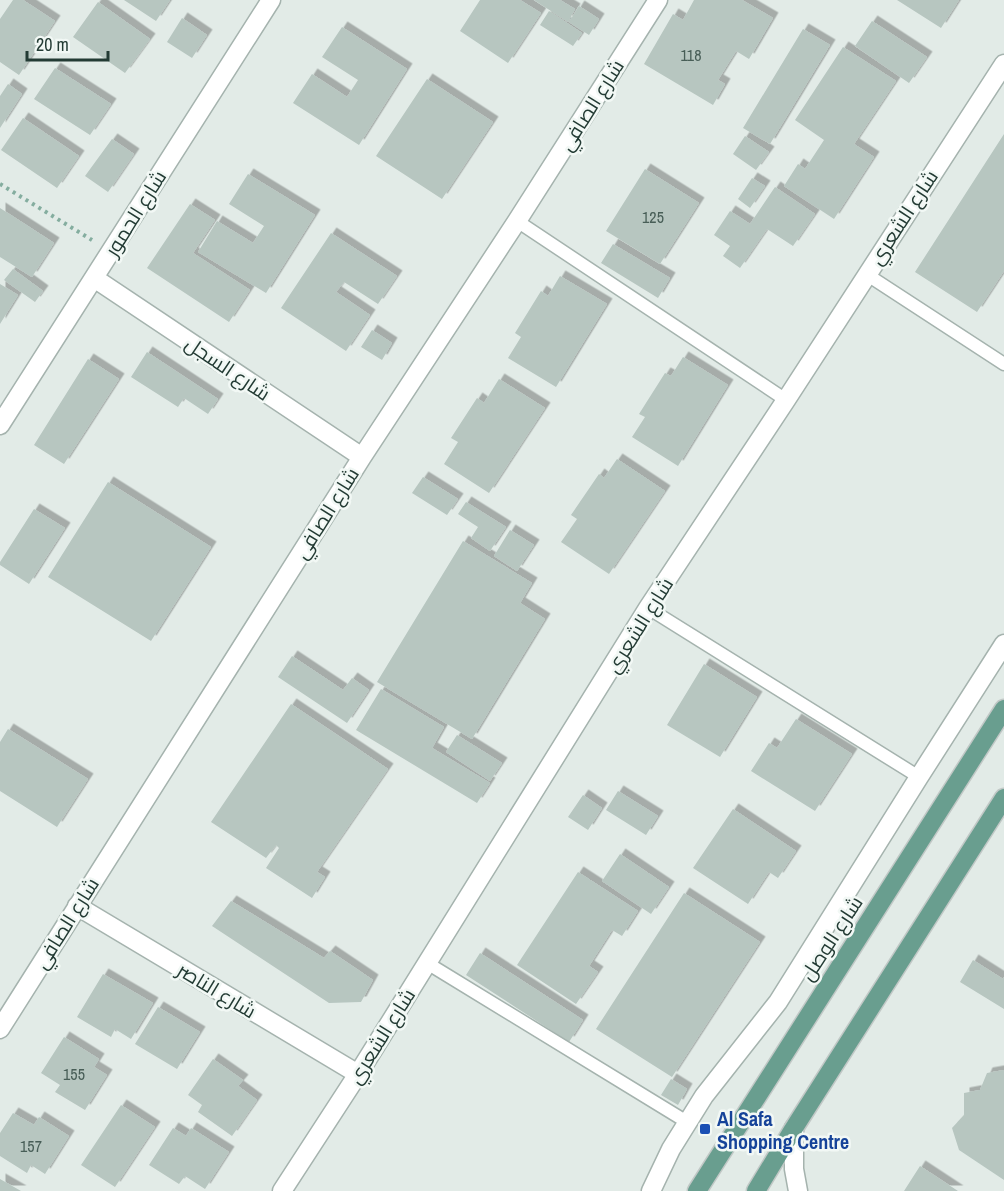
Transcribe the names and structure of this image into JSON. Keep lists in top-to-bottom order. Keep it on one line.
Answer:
{"streets":{"main road":["شارع الوصل"],"street":["شارع الصافي","شارع الحمور","شارع الشعري","شارع السجل","شارع الناصر"]},"crossings":[["شارع الصافي","شارع السجل"],["شارع الصافي","شارع الناصر"],["شارع الحمور","شارع السجل"],["شارع الشعري","شارع الناصر"]],"places":{"transit":["Al Safa Shopping Centre"]},"house_numbers":["118","125","155","157"],"scale_bar":"20 m"}
